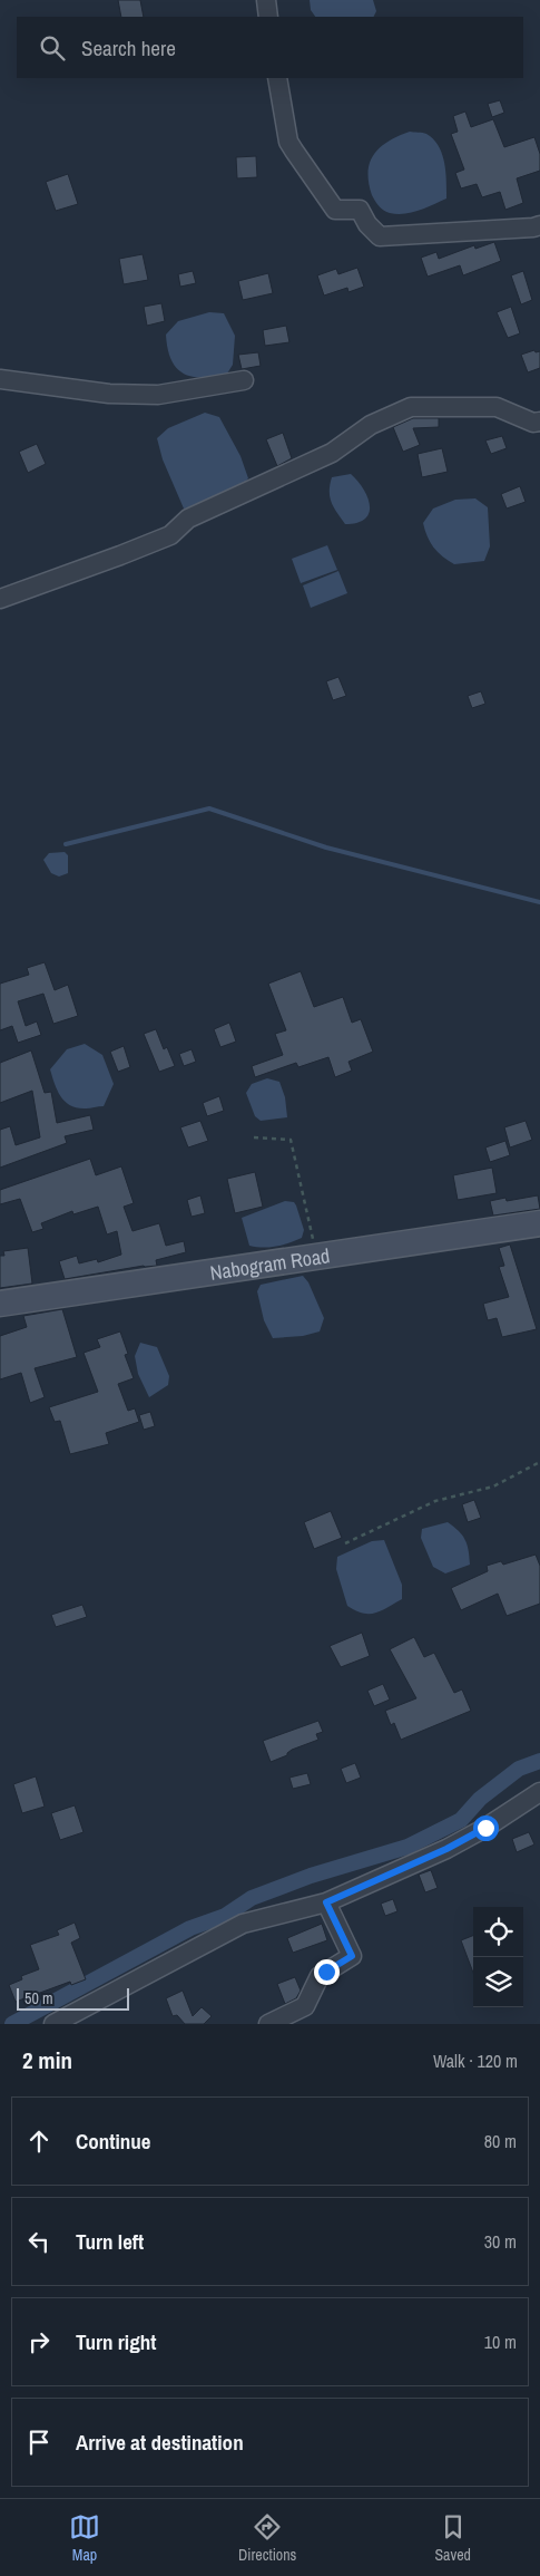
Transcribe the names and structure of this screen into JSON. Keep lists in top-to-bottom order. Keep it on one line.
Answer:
{"streets":{"main road":["Nabogram Road"]},"scale_bar":"50 m","page":{"search":"Search here","scale":"50 m","heading":["2 min","Walk · 120 m"],"list":[["Continue","80 m"],["Turn left","30 m"],["Turn right","10 m"],"Arrive at destination"],"nav":["Map","Directions","Saved"]}}
